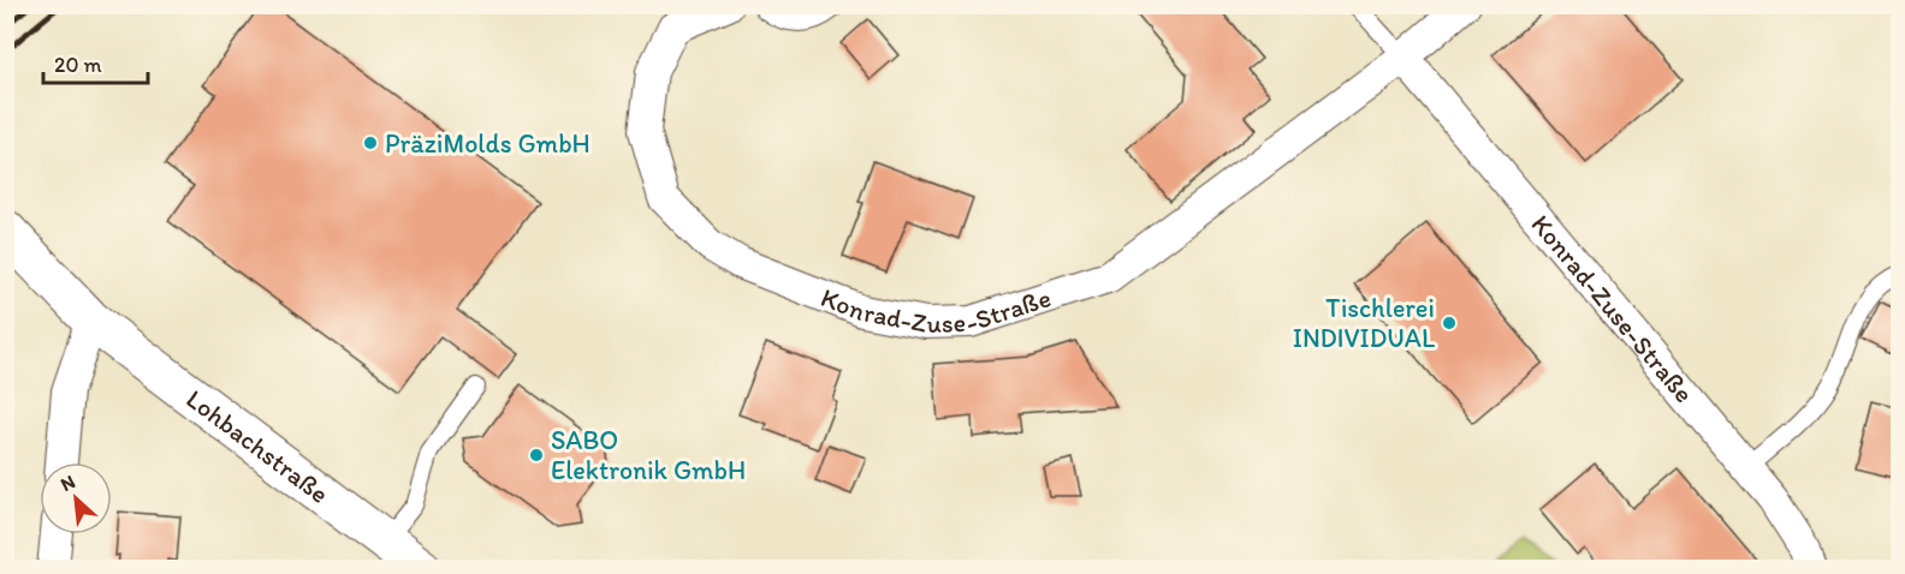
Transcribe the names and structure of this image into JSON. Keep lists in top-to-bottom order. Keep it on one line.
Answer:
{"streets":{"street":["Konrad-Zuse-Straße","Lohbachstraße"]},"places":["PräziMolds GmbH","Tischlerei INDIVIDUAL","SABO Elektronik GmbH"],"scale_bar":"20 m","north":"top left"}
